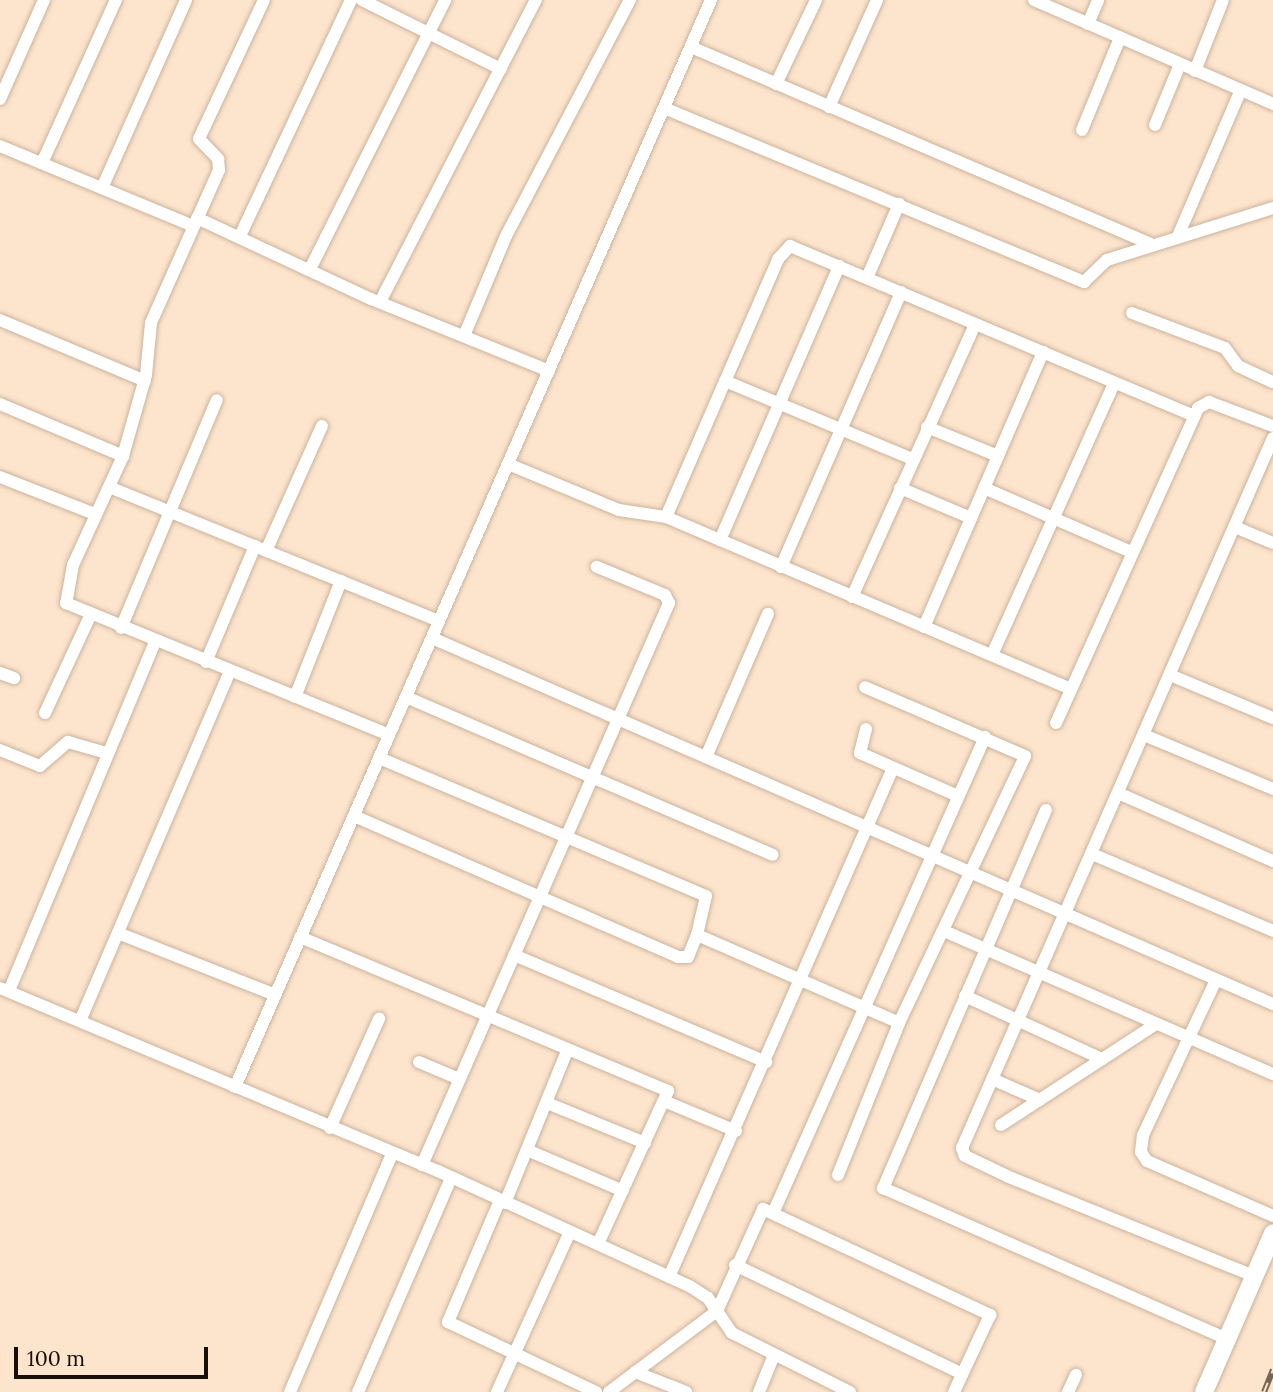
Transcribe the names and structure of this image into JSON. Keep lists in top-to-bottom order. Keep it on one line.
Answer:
{"scale_bar":"100 m"}
